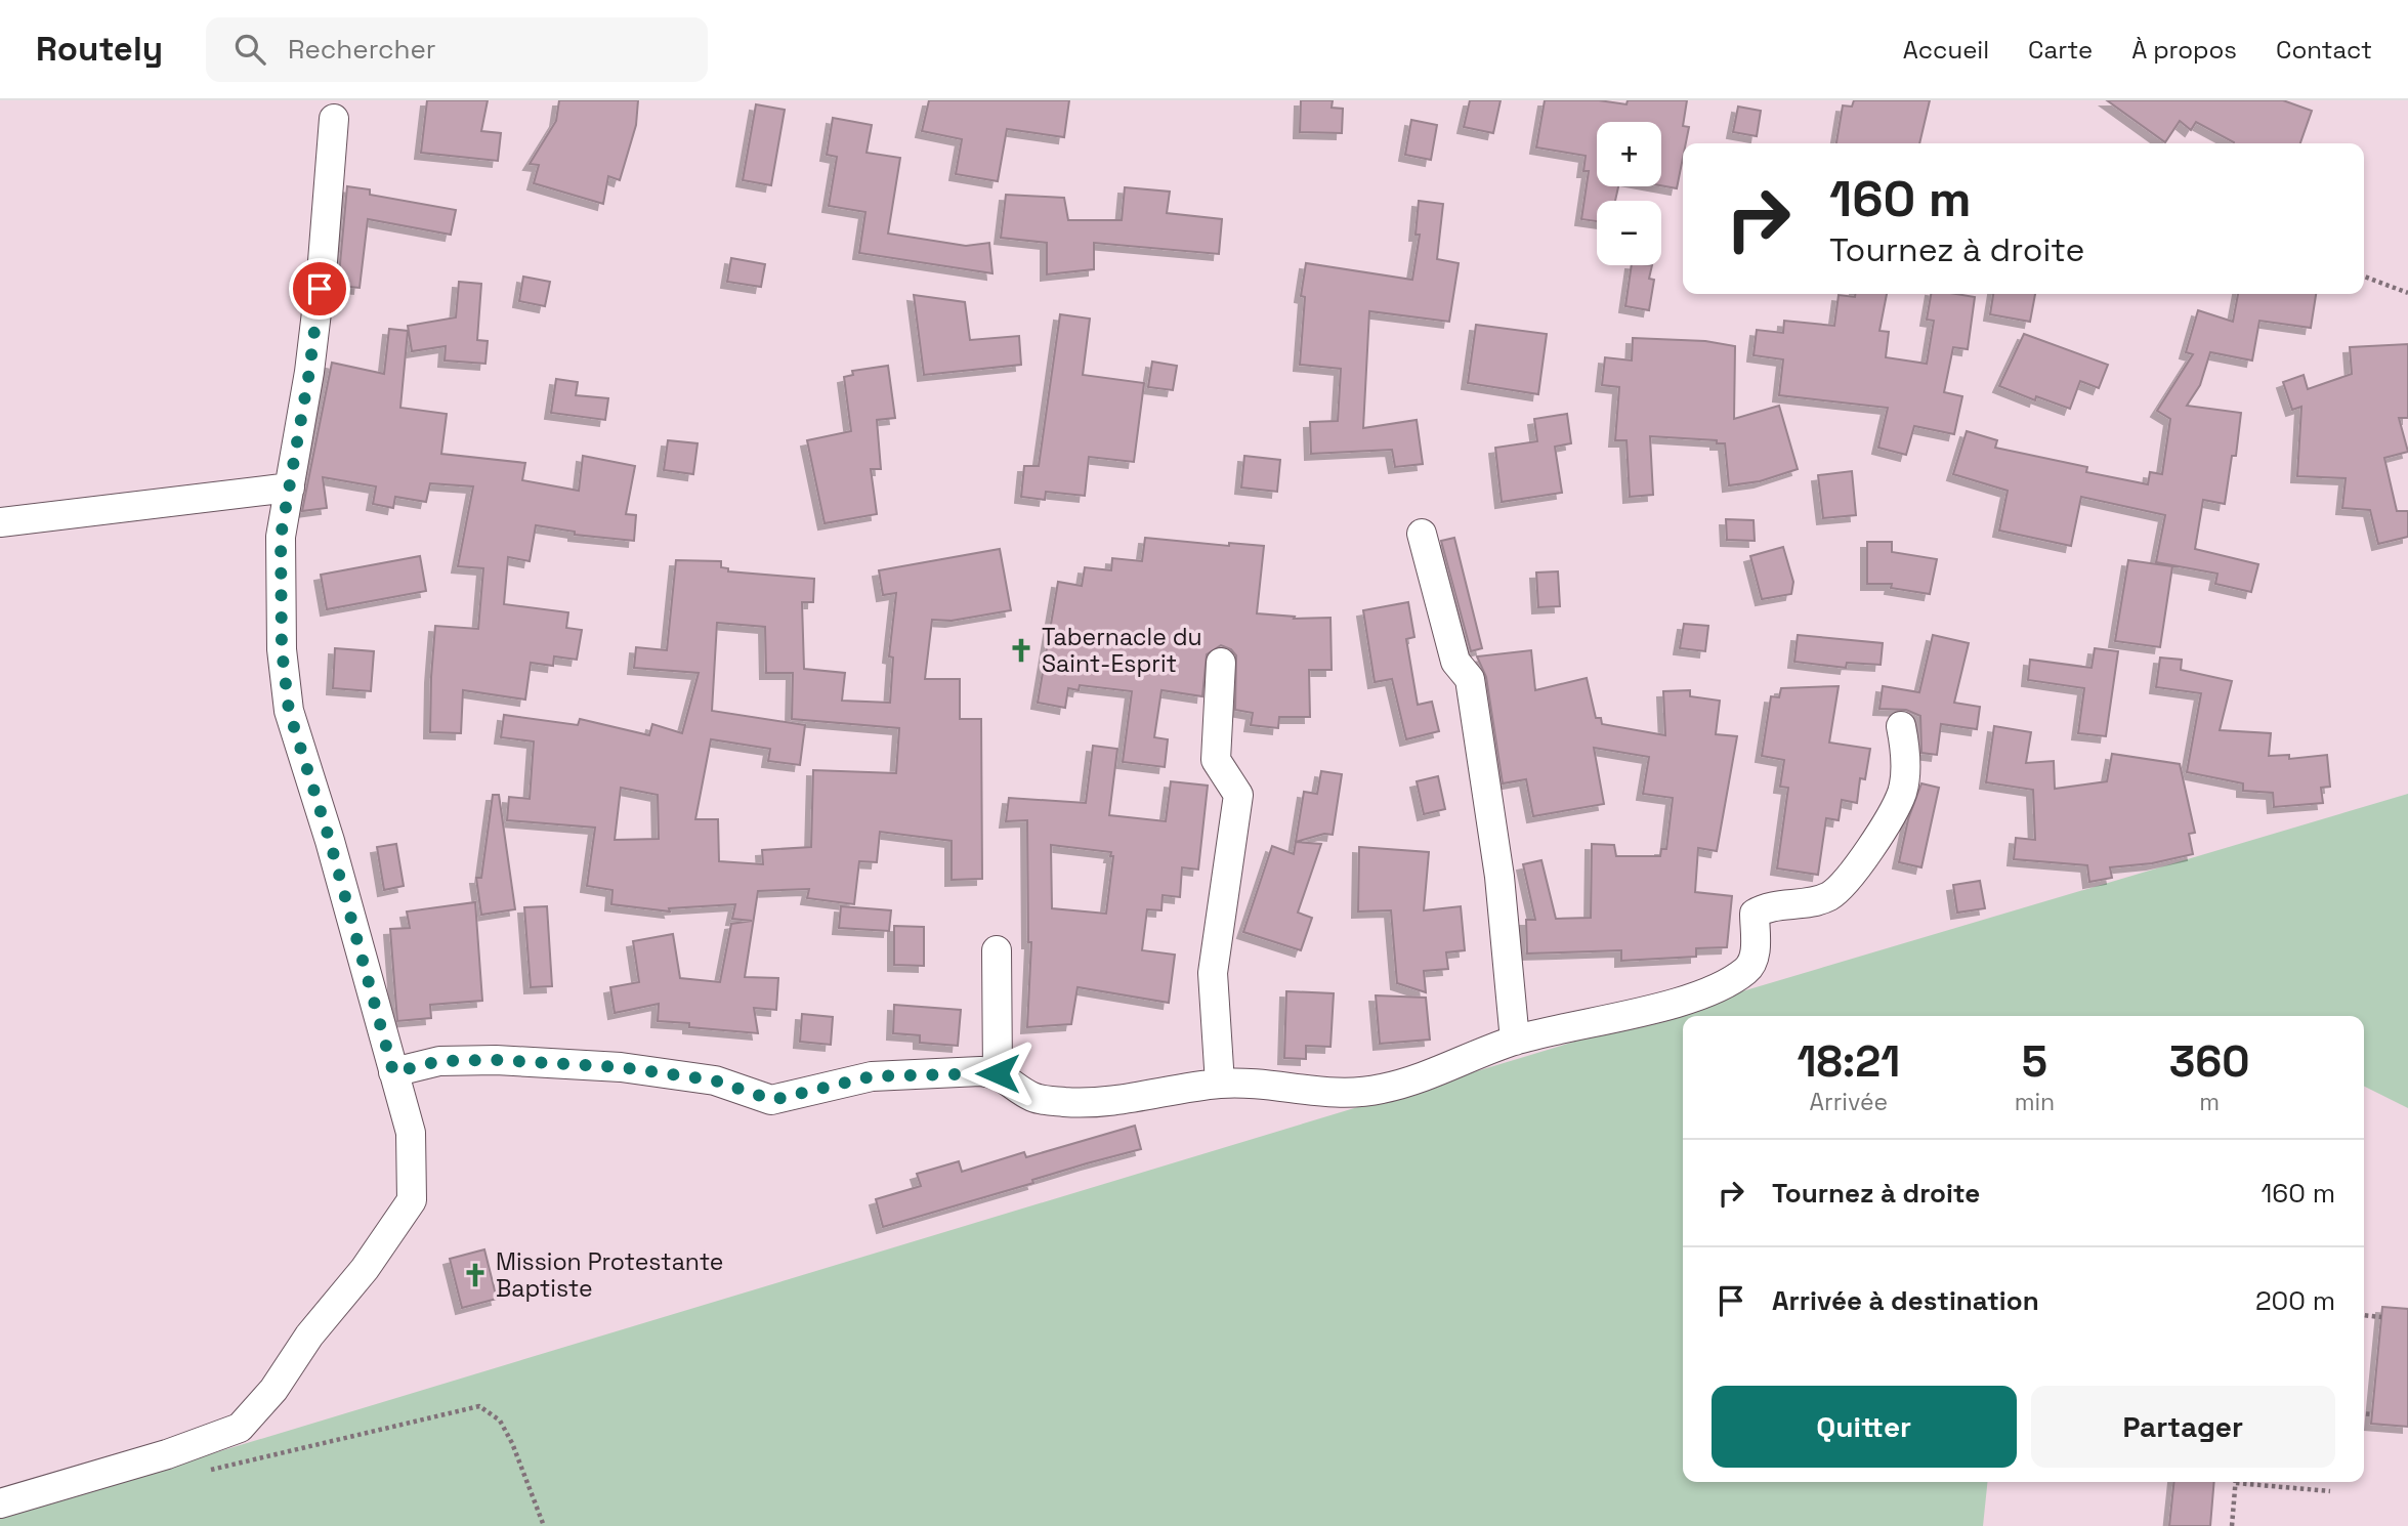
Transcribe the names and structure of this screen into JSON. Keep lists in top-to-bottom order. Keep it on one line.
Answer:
{"places":{"church":["Tabernacle du Saint-Esprit","Mission Protestante Baptiste"]},"page":{"header":"Routely","search":"Rechercher","nav":["Accueil","Carte","À propos","Contact"],"map_buttons":["+","−"],"turn":["160 m","Tournez à droite"],"eta":["18:21","Arrivée","5","min","360","m"],"list":[{"name":"Tournez à droite","value":"160 m"},{"name":"Arrivée à destination","value":"200 m"}],"buttons":["Quitter","Partager"]}}
